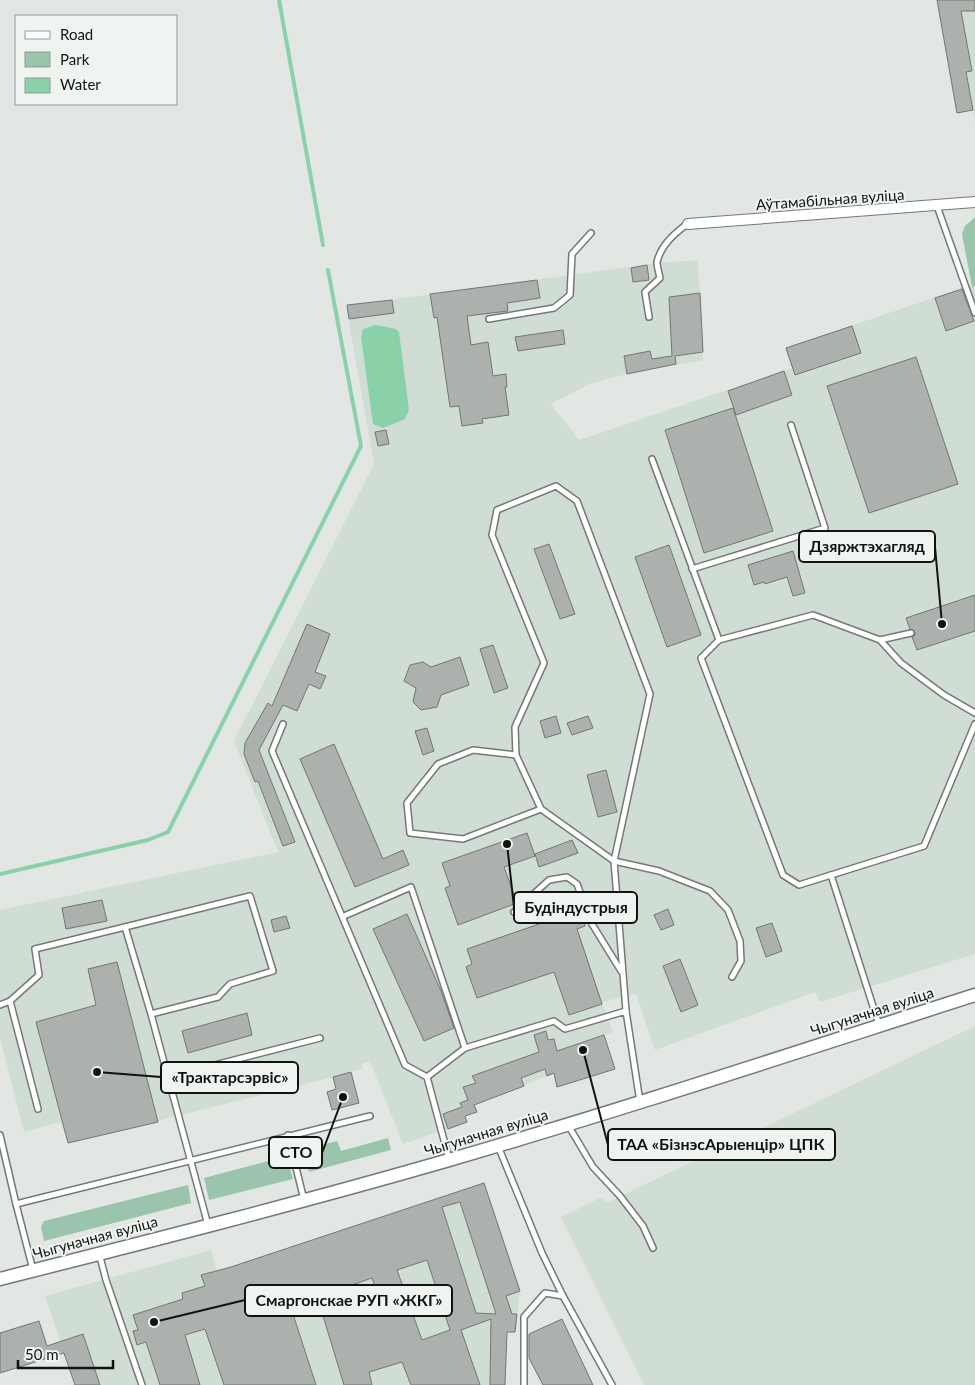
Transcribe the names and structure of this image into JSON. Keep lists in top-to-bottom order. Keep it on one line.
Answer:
{"streets":{"street":["Аўтамабільная вуліца","Чыгуначная вуліца"]},"places":["Дзяржтэхагляд","Будіндустрыя","ТАА «БізнэсАрыенцір» ЦПК","«Трактарсэрвіс»","СТО","Смаргонскае РУП «ЖКГ»"],"legend":["Road","Park","Water"],"scale_bar":"50 m"}
